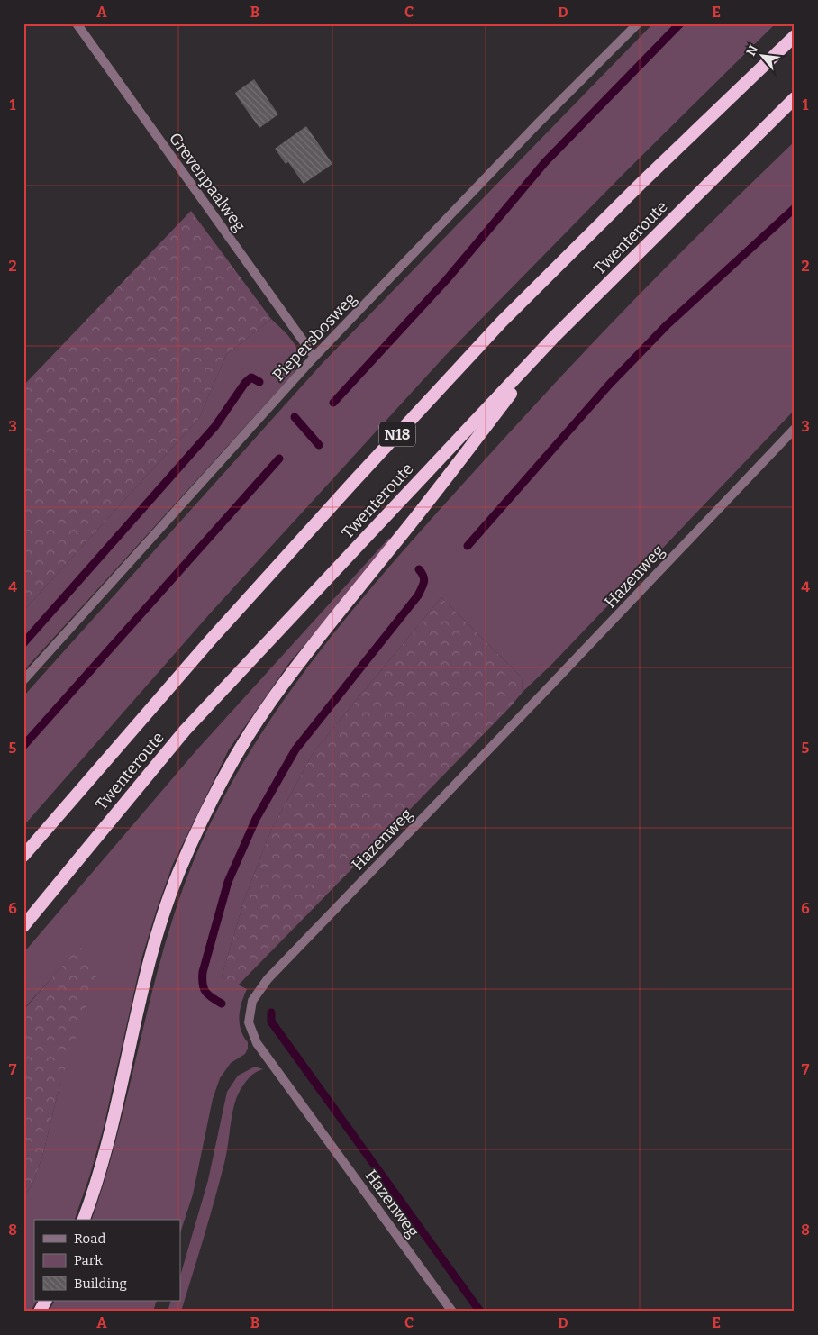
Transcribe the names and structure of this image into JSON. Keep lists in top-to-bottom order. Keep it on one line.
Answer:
{"streets":{"highway":["Twenteroute","N18"],"street":["Grevenpaalweg","Piepersbosweg","Hazenweg"]},"crossings":[["Grevenpaalweg","Piepersbosweg"]],"legend":["Road","Park","Building"],"north":"top left","grid":{"columns":["A","B","C","D","E"],"rows":["1","2","3","4","5","6","7","8"]}}
